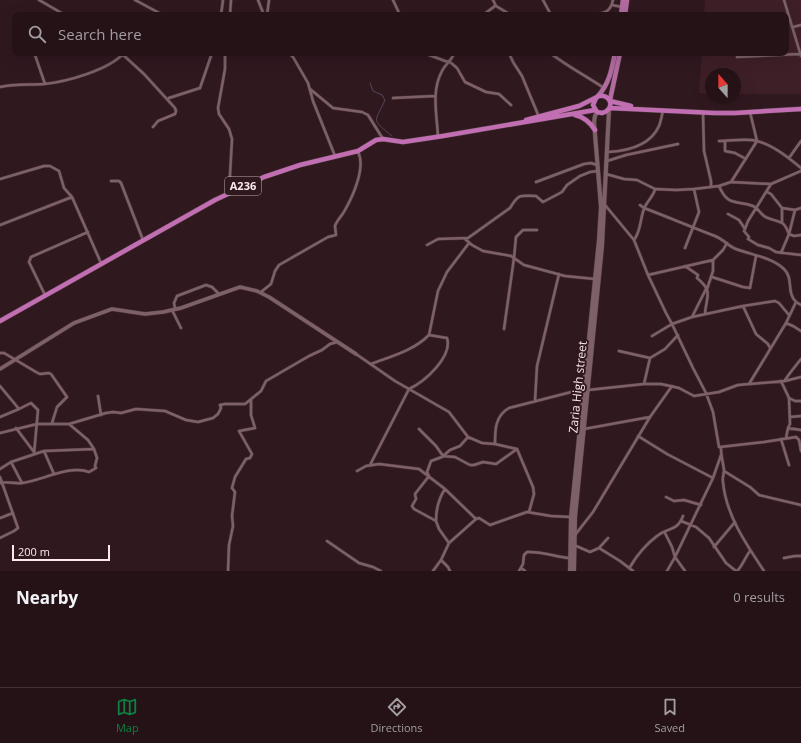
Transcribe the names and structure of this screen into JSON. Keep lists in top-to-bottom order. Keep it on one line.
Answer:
{"streets":{"highway":["A236"],"main road":["Zaria High street"]},"scale_bar":"200 m","north":"top","page":{"search":"Search here","scale":"200 m","heading":["Nearby","0 results"],"nav":["Map","Directions","Saved"]}}
